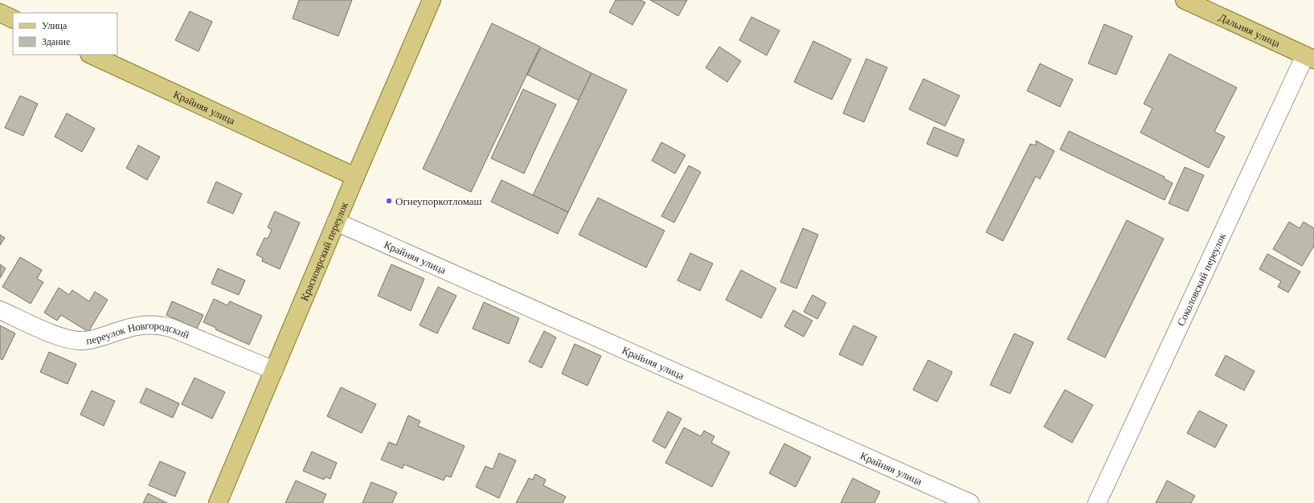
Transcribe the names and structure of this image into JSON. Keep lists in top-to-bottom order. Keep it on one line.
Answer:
{"streets":{"main road":["Дальняя улица","Крайняя улица","Красноярский переулок"],"street":["Соколовский переулок","переулок Новгородский"]},"crossings":[["Дальняя улица","Соколовский переулок"],["Крайняя улица","Красноярский переулок"],["Красноярский переулок","переулок Новгородский"]],"places":["Огнеупоркотломаш"],"legend":["Улица","Здание"]}
